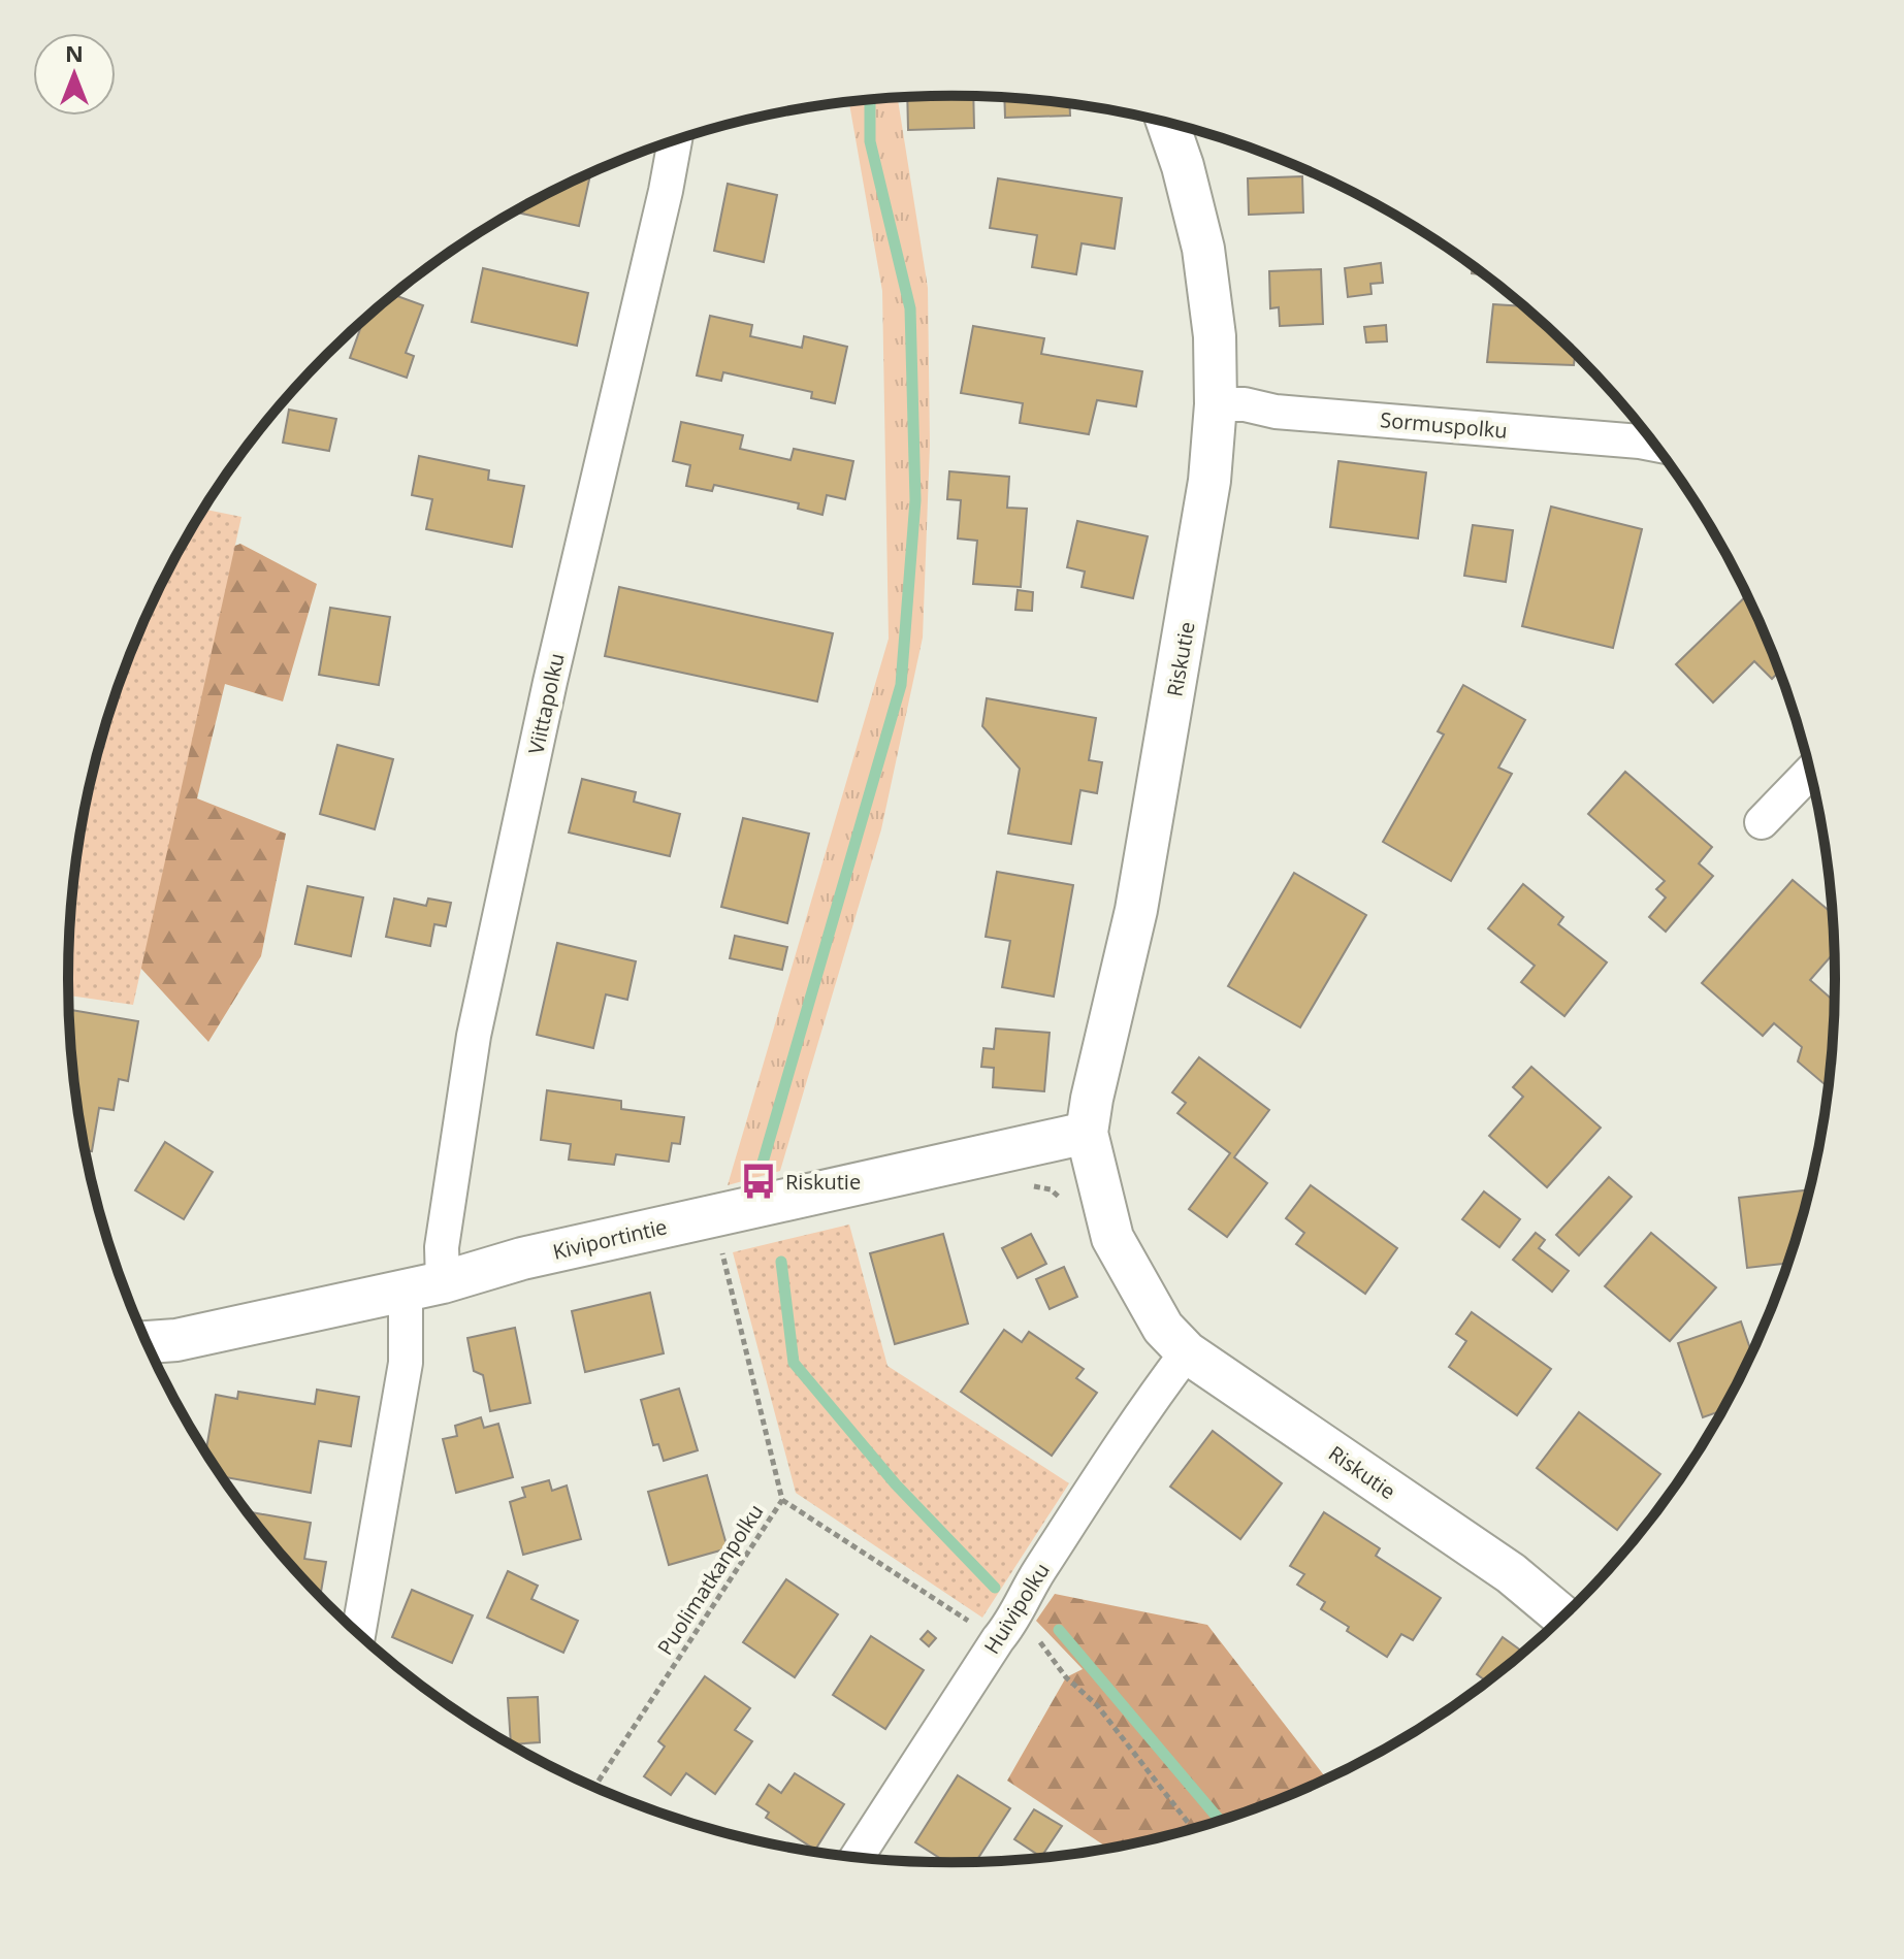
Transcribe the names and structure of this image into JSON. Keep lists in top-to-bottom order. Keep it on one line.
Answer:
{"streets":{"street":["Sormuspolku","Riskutie","Viittapolku","Kiviportintie","Huivipolku"],"path":["Puolimatkanpolku"]},"crossings":[["Sormuspolku","Riskutie"],["Riskutie","Kiviportintie"],["Riskutie","Huivipolku"],["Viittapolku","Kiviportintie"],["Kiviportintie","Puolimatkanpolku"]],"places":{"bus stop":["Riskutie"]},"north":"top"}
